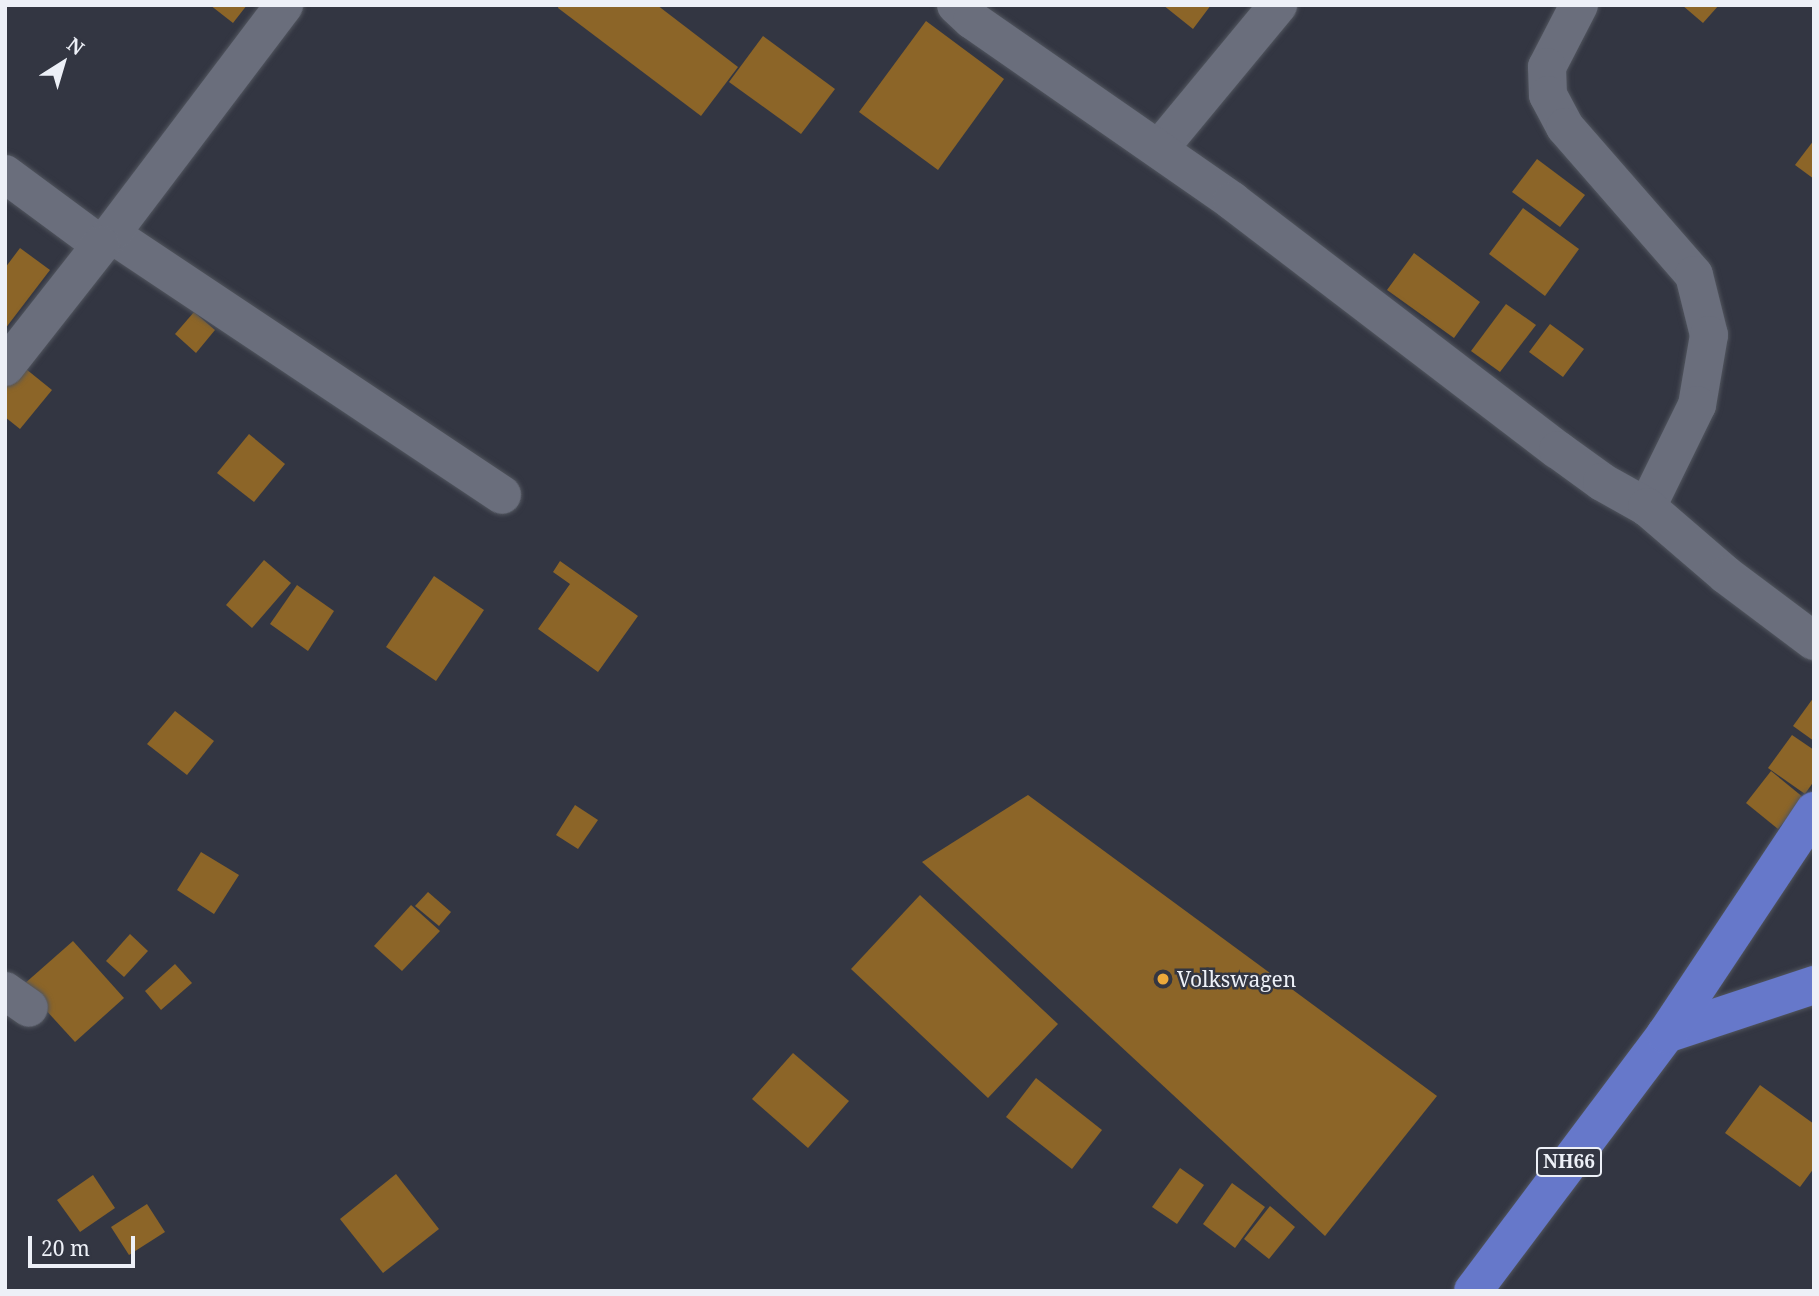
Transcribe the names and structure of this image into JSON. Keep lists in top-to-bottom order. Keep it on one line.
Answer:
{"streets":{"highway":["NH66"]},"places":["Volkswagen"],"scale_bar":"20 m","north":"top right"}
